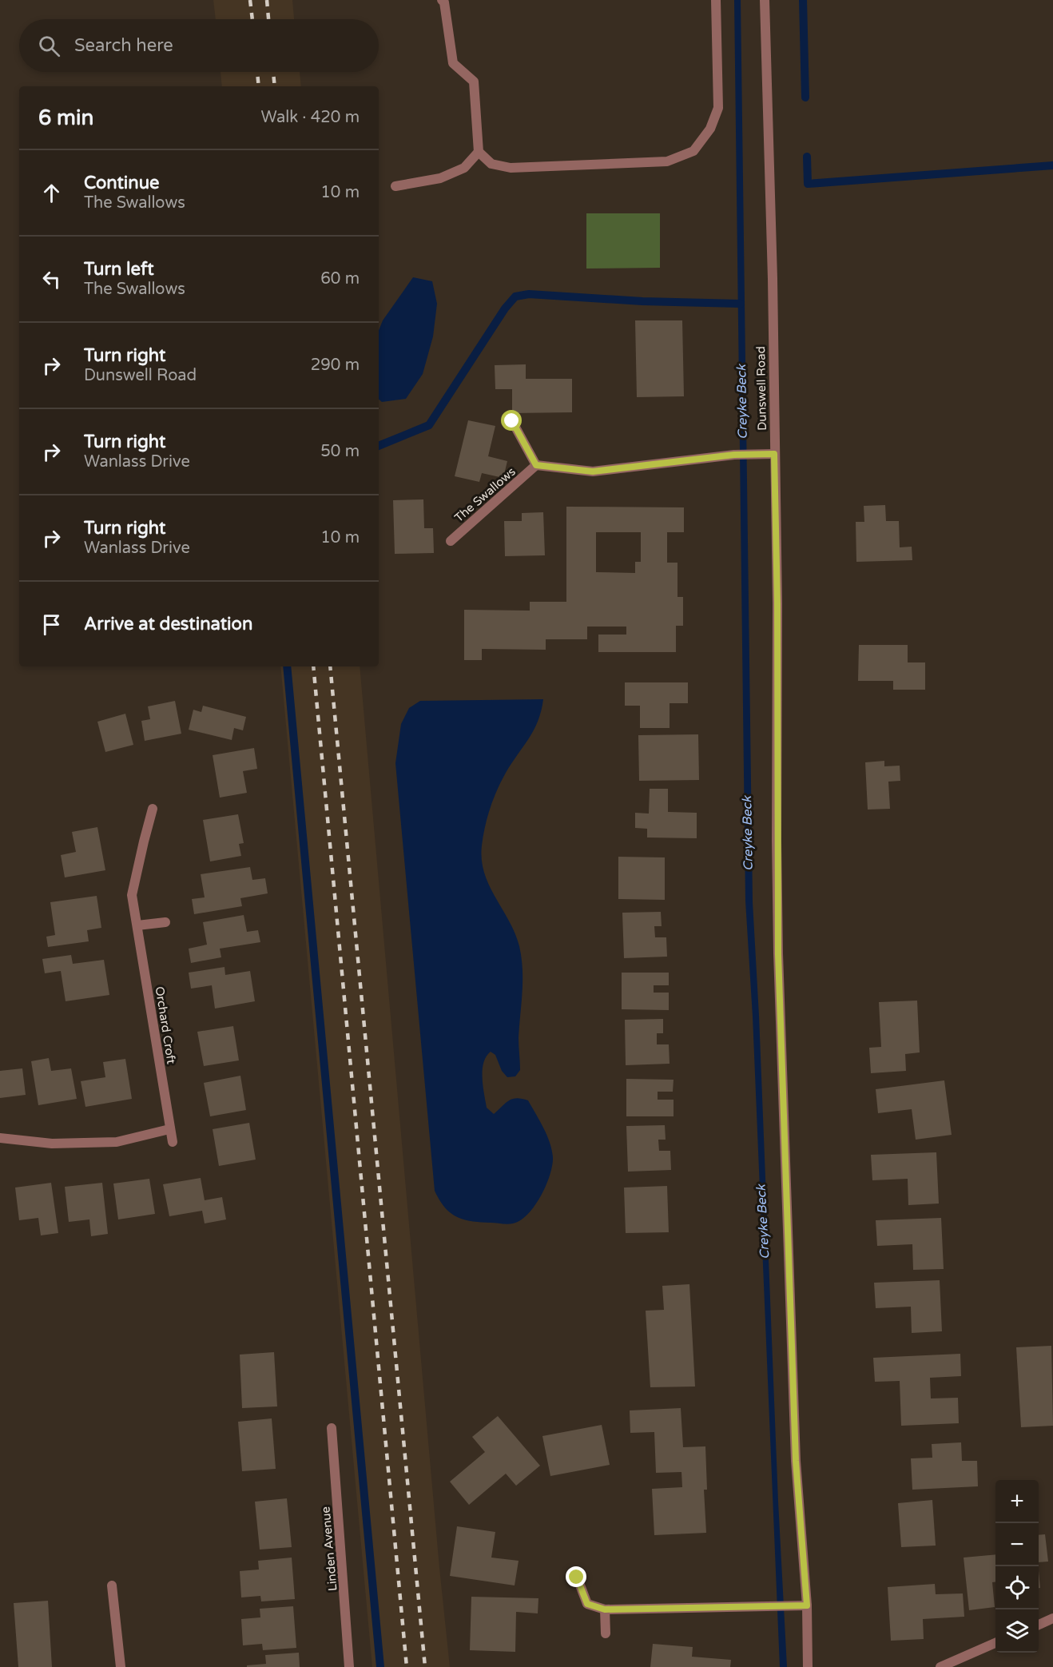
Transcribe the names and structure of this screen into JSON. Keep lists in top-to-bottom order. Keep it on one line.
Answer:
{"streets":{"street":["Dunswell Road","The Swallows","Orchard Croft","Linden Avenue"]},"water":["Creyke Beck"],"page":{"search":"Search here","heading":["6 min","Walk · 420 m"],"list":[["Continue","The Swallows","10 m"],["Turn left","The Swallows","60 m"],["Turn right","Dunswell Road","290 m"],["Turn right","Wanlass Drive","50 m"],["Turn right","Wanlass Drive","10 m"],"Arrive at destination"],"map_buttons":["+","−"]}}
